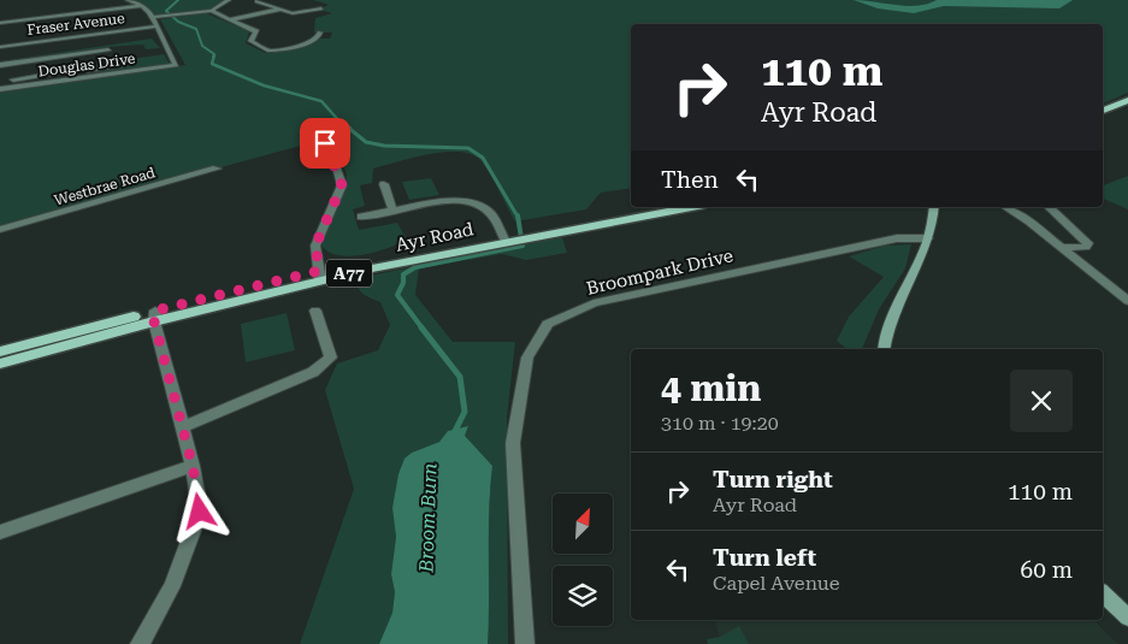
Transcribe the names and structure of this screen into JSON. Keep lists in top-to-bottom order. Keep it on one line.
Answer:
{"streets":{"main road":["Ayr Road","A77"],"street":["Fraser Avenue","Douglas Drive","Westbrae Road","Broompark Drive"]},"crossings":[["Fraser Avenue","Douglas Drive"]],"water":["Broom Burn"],"north":"top right","page":{"turn":["110 m","Ayr Road"],"then":"Then","heading":["4 min","310 m · 19:20"],"list":[{"name":"Turn right","note":"Ayr Road","value":"110 m"},{"name":"Turn left","note":"Capel Avenue","value":"60 m"}]}}
